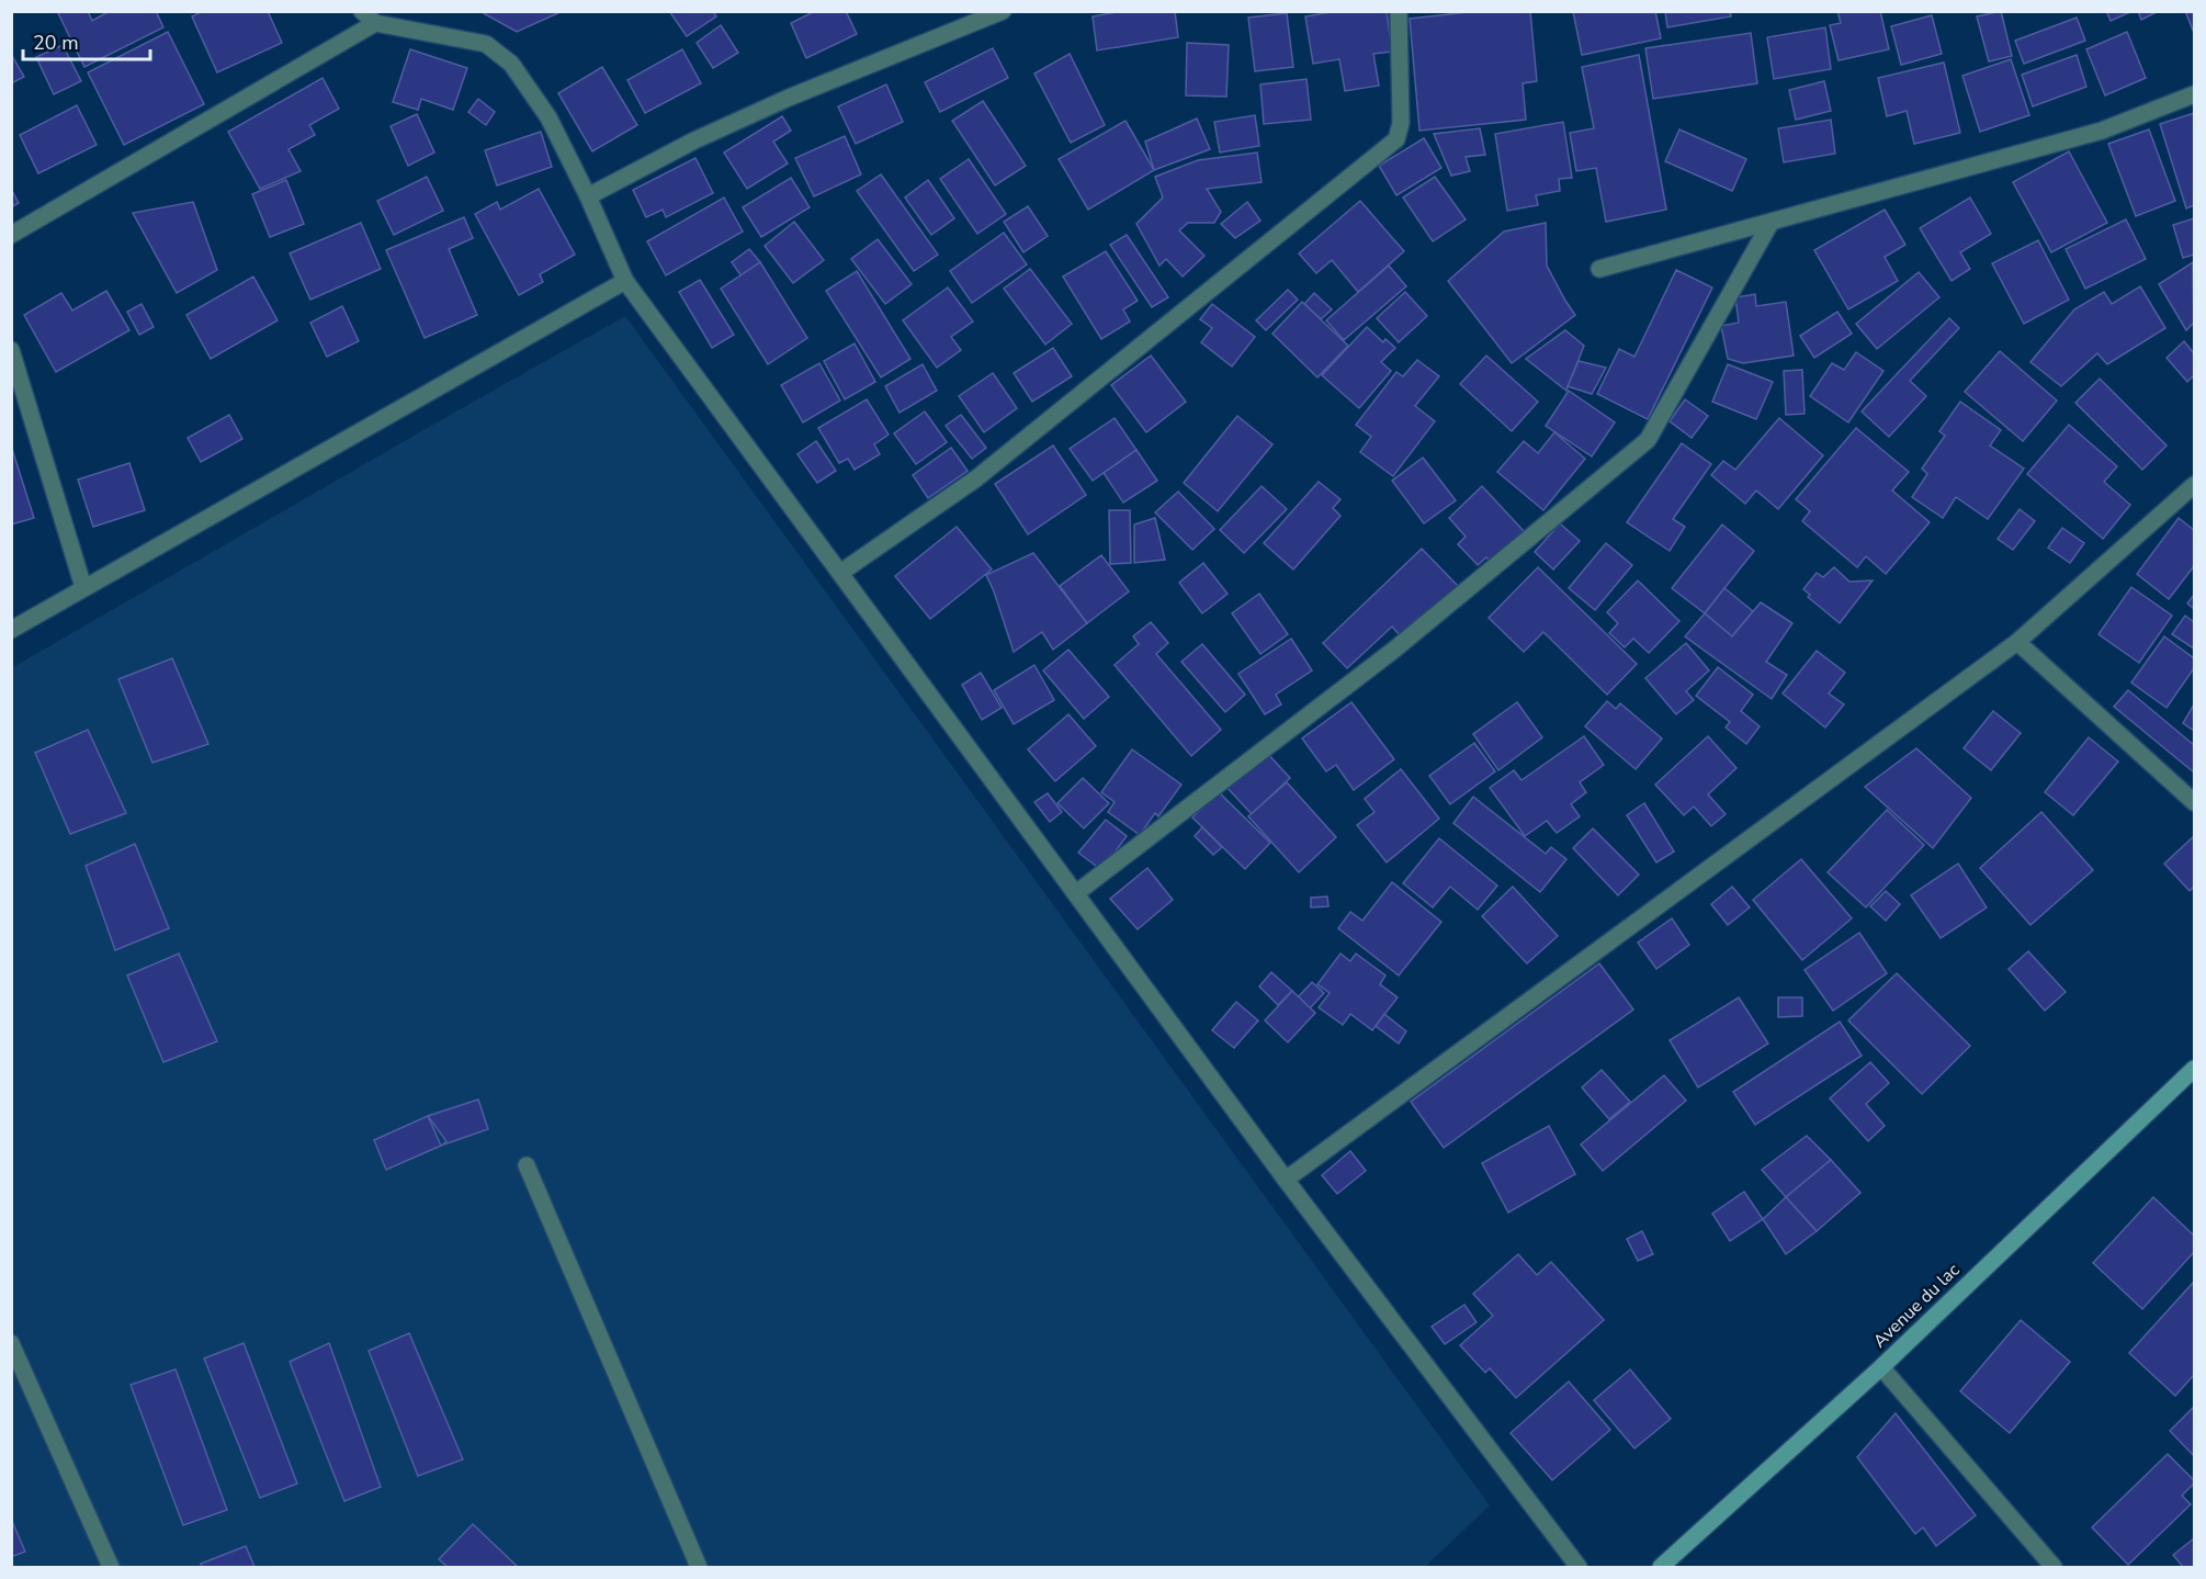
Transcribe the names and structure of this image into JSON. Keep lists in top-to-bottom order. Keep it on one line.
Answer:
{"streets":{"main road":["Avenue du lac"]},"scale_bar":"20 m"}
